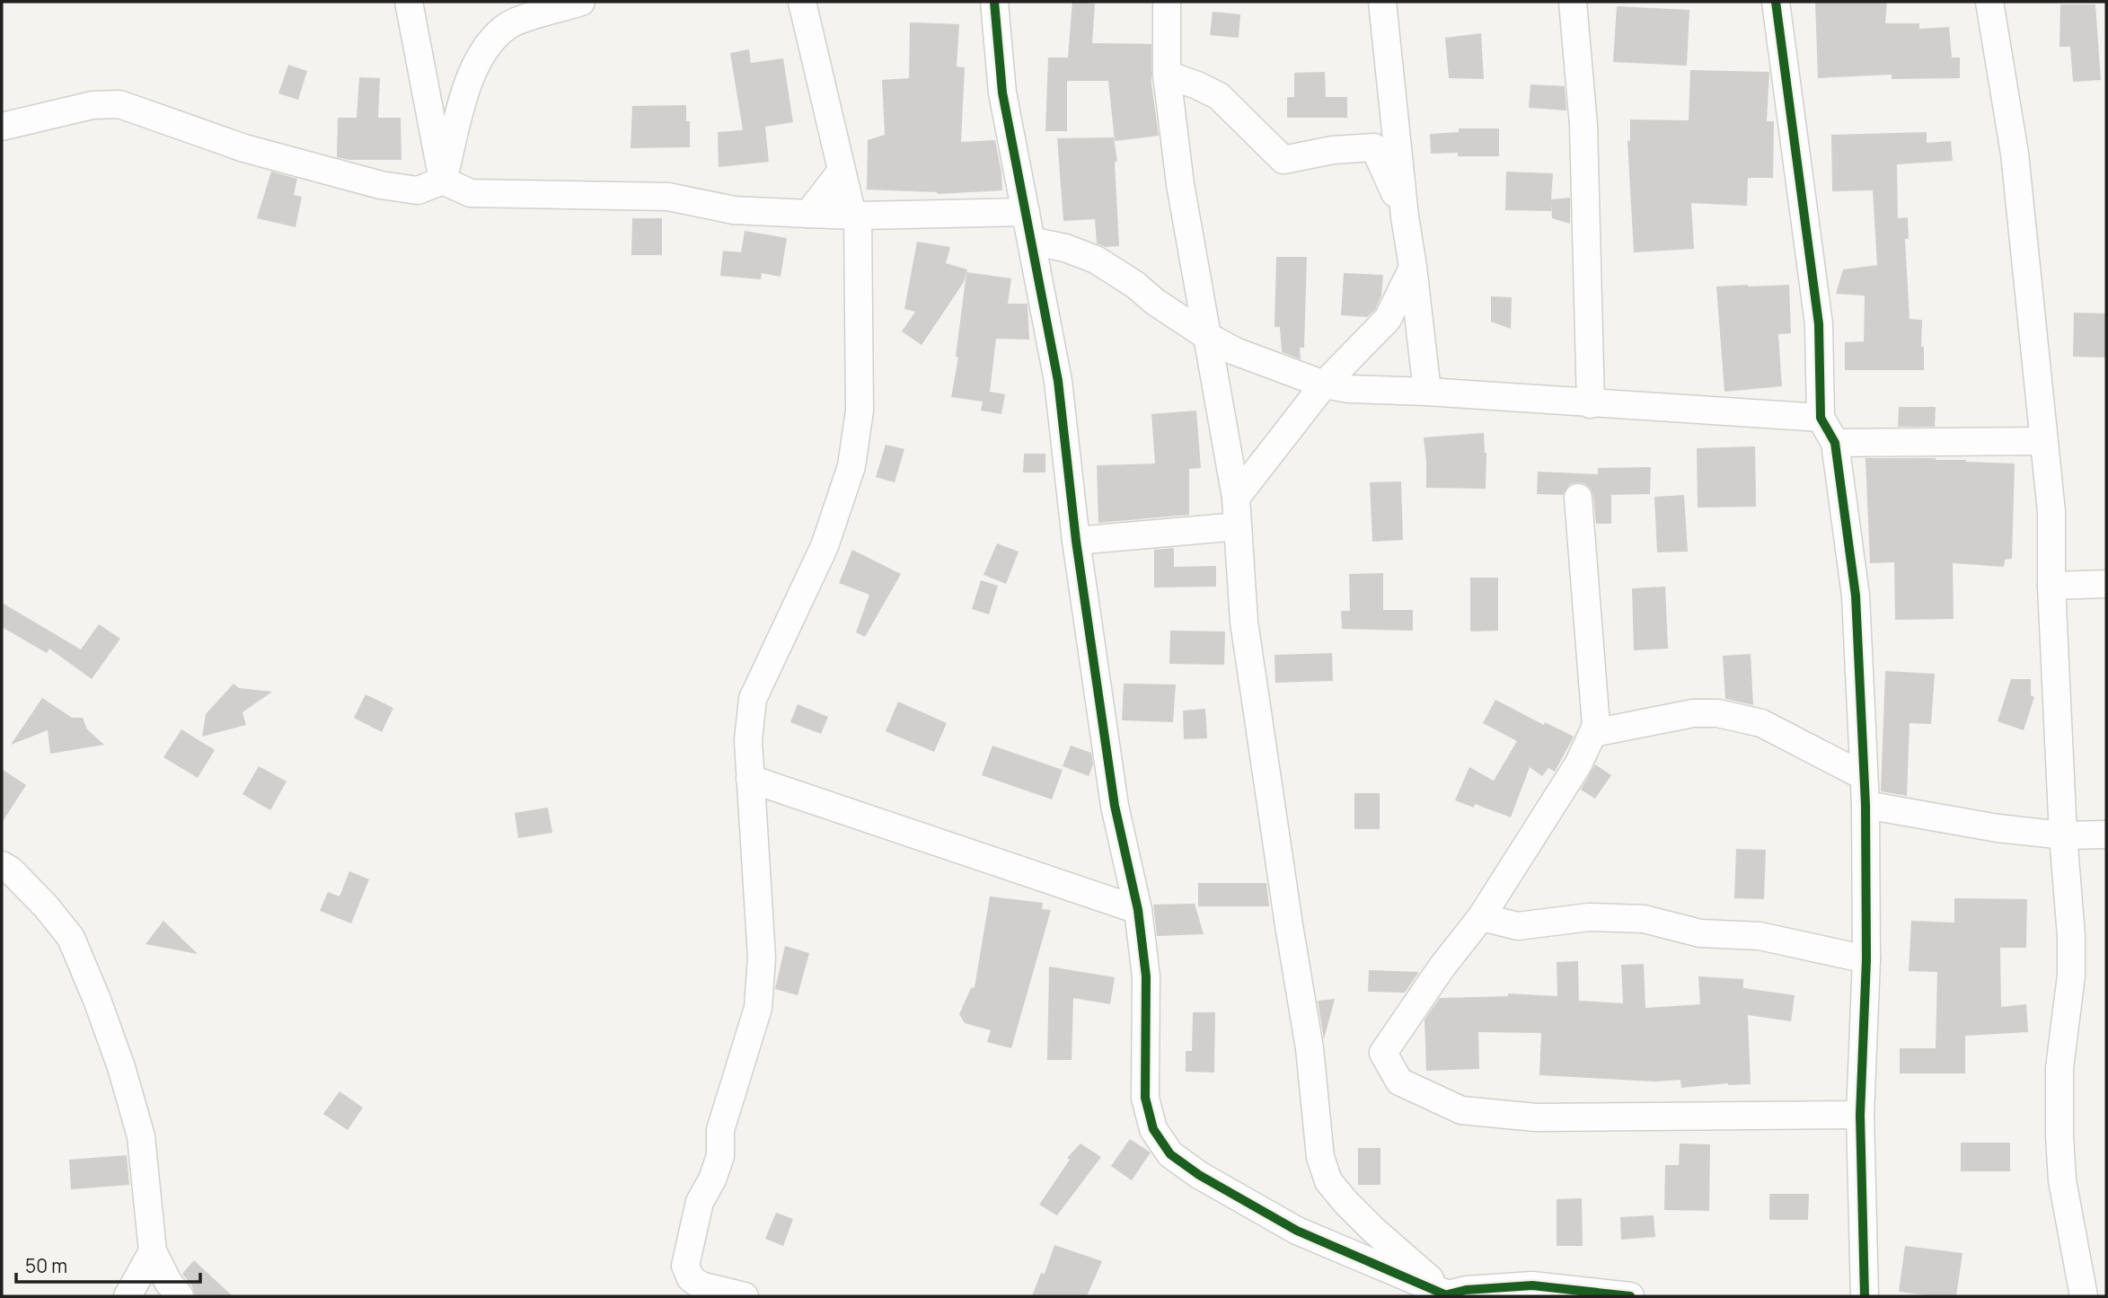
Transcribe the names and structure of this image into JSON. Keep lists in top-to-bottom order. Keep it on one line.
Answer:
{"scale_bar":"50 m"}
